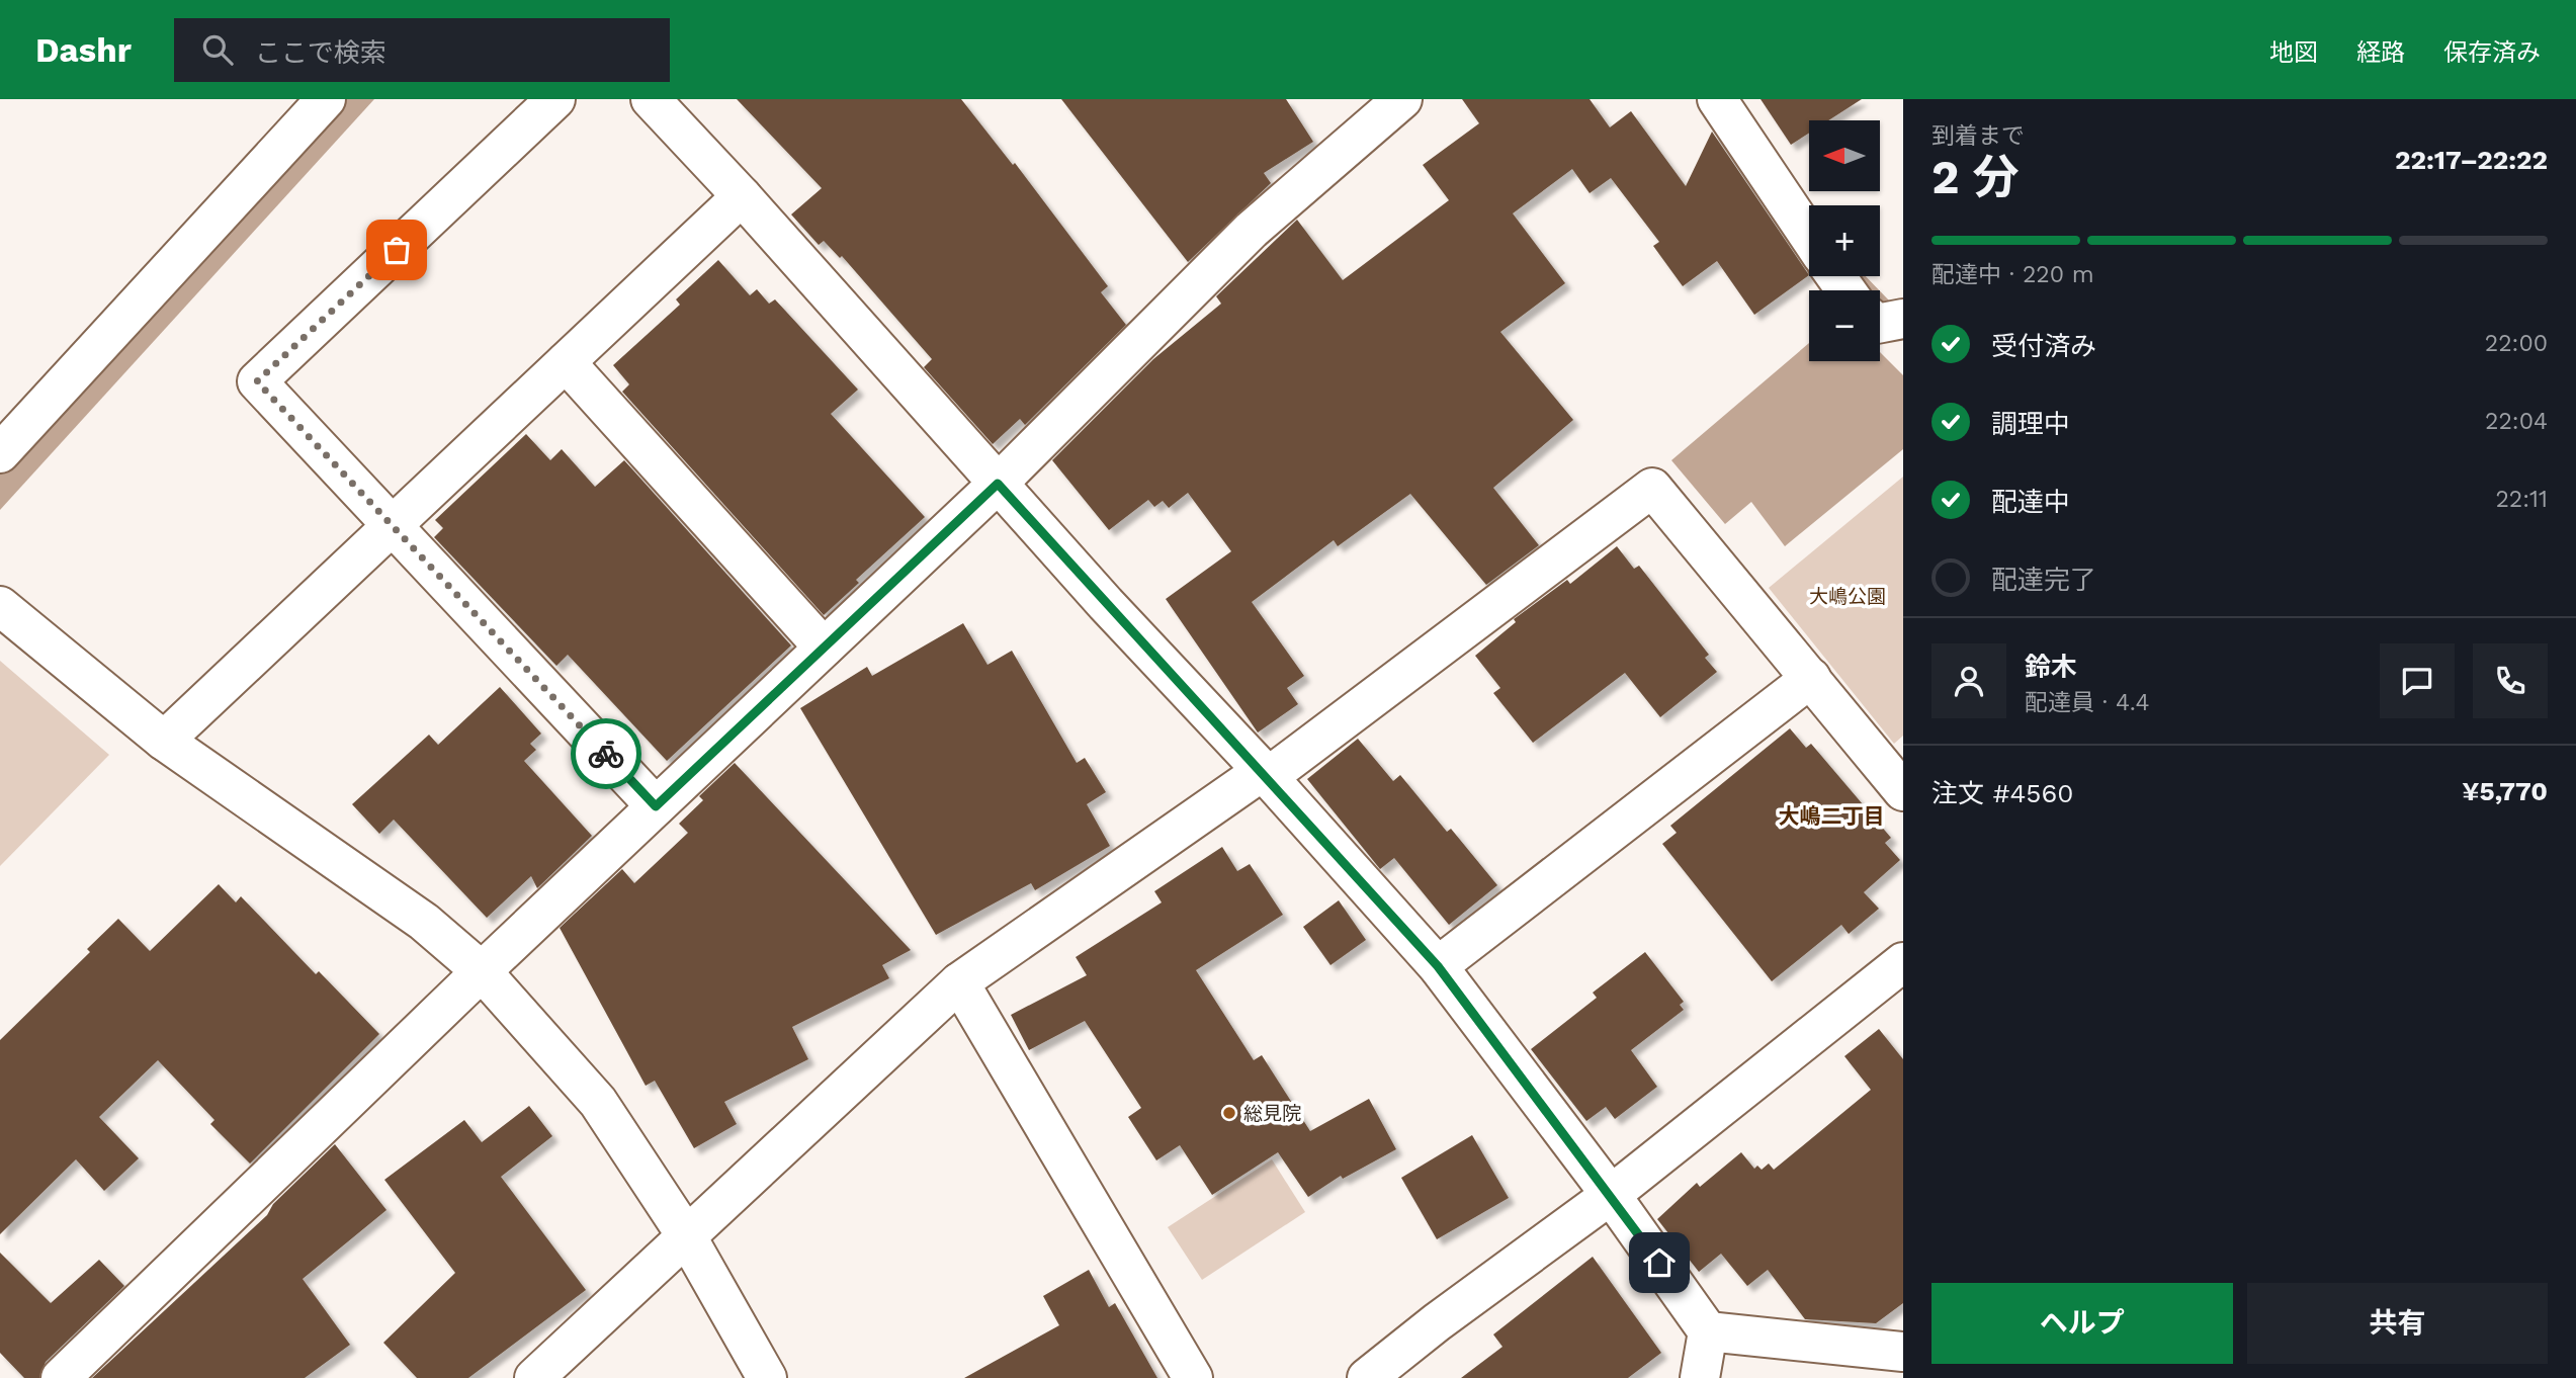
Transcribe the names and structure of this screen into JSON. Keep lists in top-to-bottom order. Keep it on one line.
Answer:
{"districts":["大嶋二丁目"],"parks":["大嶋公園"],"places":["総見院"],"north":"left","page":{"header":"Dashr","search":"ここで検索","nav":["地図","経路","保存済み"],"heading":["2 分","到着まで","22:17–22:22"],"panel":["鈴木","配達員 · 4.4","注文 #4560","¥5,770"],"map_buttons":["+","−"],"bar":"配達中 · 220 m","list":[["受付済み","22:00"],["調理中","22:04"],["配達中","22:11"],"配達完了"],"buttons":["ヘルプ","共有"]}}
